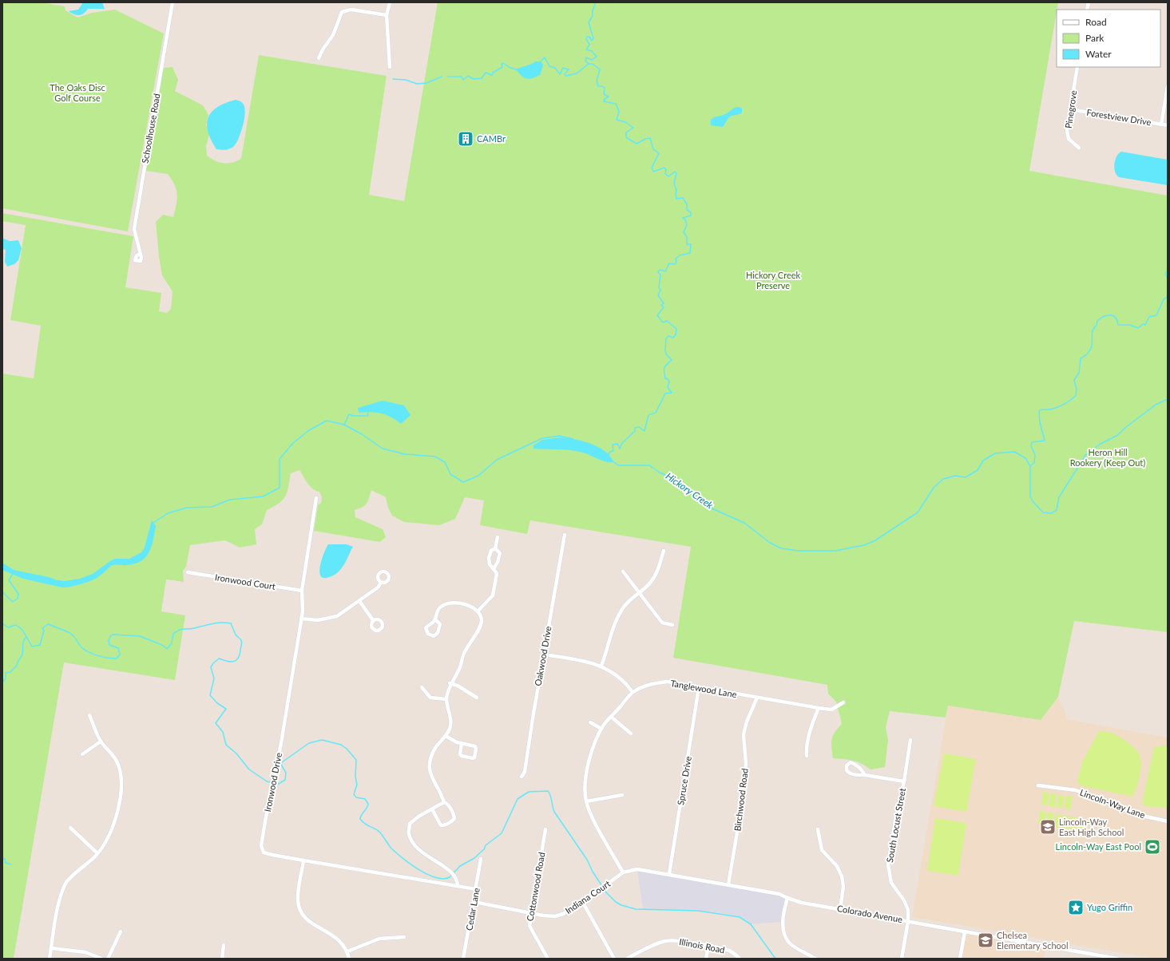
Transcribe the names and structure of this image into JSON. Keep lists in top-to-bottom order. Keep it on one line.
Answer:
{"streets":{"street":["Pinegrove","Forestview Drive","Schoolhouse Road","Ironwood Court","Oakwood Drive","Tanglewood Lane","Spruce Drive","Ironwood Drive","Birchwood Road","Lincoln-Way Lane","South Locust Street","Cottonwood Road","Indiana Court","Cedar Lane","Colorado Avenue","Illinois Road"]},"crossings":[["Pinegrove","Forestview Drive"],["Ironwood Court","Ironwood Drive"],["Tanglewood Lane","Spruce Drive"],["Tanglewood Lane","Birchwood Road"],["Tanglewood Lane","Indiana Court"],["Tanglewood Lane","Colorado Avenue"],["Spruce Drive","Colorado Avenue"],["Ironwood Drive","Cedar Lane"],["Birchwood Road","Colorado Avenue"],["South Locust Street","Colorado Avenue"],["Cottonwood Road","Indiana Court"],["Indiana Court","Cedar Lane"],["Indiana Court","Colorado Avenue"]],"water":["Hickory Creek"],"parks":["The Oaks Disc Golf Course","Hickory Creek Preserve","Heron Hill Rookery (Keep Out)"],"places":{"building":["CAMBr"],"school or university":["Lincoln-Way East High School","Chelsea Elementary School"],"sports":["Lincoln-Way East Pool"],"place":["Yugo Griffin"]},"legend":["Road","Park","Water"]}
